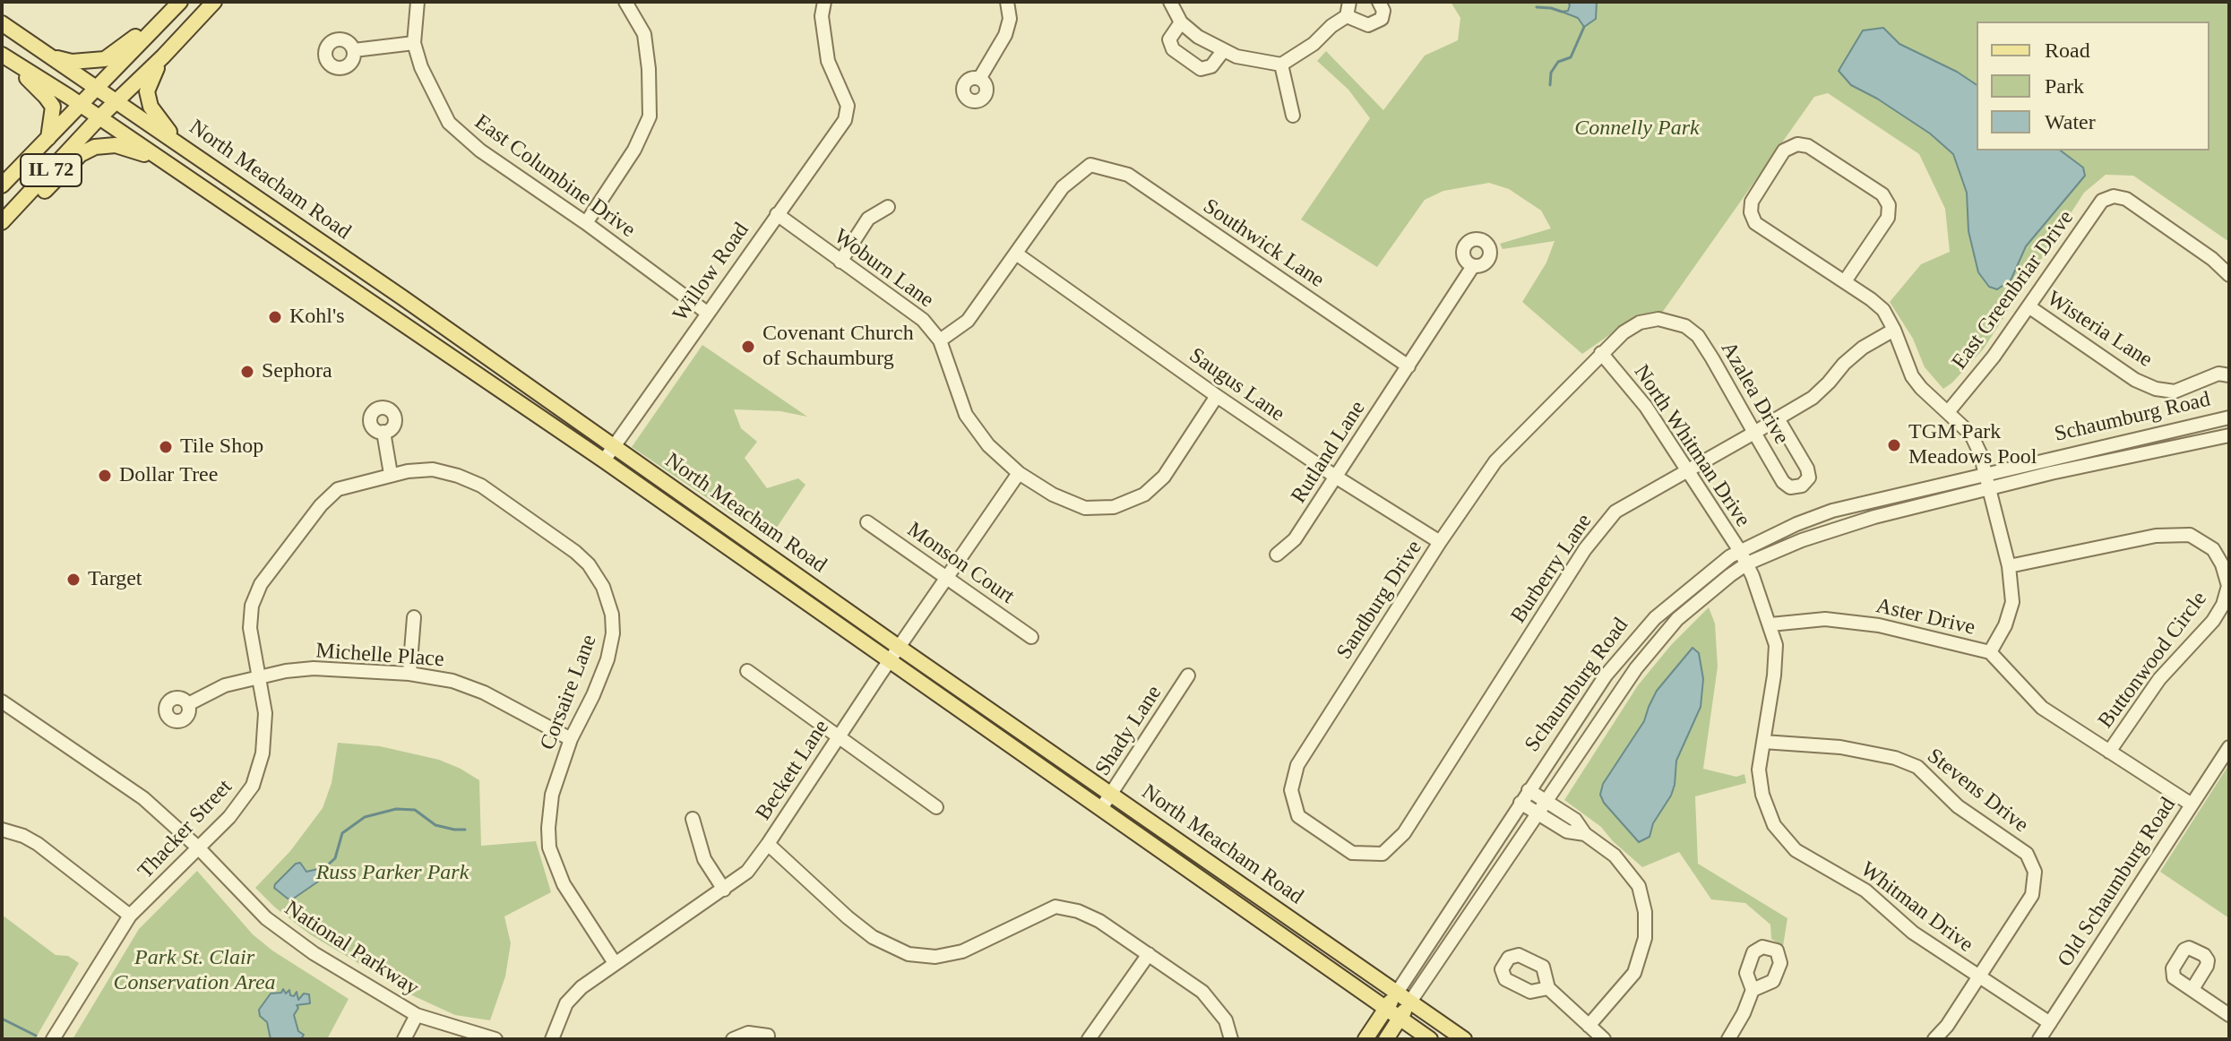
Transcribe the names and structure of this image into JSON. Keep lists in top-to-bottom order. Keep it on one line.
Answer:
{"streets":{"main road":["IL 72","North Meacham Road","Schaumburg Road"],"street":["East Columbine Drive","Southwick Lane","Woburn Lane","Willow Road","East Greenbriar Drive","Wisteria Lane","Saugus Lane","Azalea Drive","North Whitman Drive","Rutland Lane","Monson Court","Burberry Lane","Sandburg Drive","Aster Drive","Michelle Place","Buttonwood Circle","Corsaire Lane","Shady Lane","Beckett Lane","Stevens Drive","Thacker Street","Old Schaumburg Road","Whitman Drive","National Parkway"]},"crossings":[["IL 72","North Meacham Road"],["East Columbine Drive","Willow Road"],["North Meacham Road","Willow Road"],["North Meacham Road","Schaumburg Road"],["North Meacham Road","Shady Lane"],["North Meacham Road","Beckett Lane"],["Southwick Lane","Saugus Lane"],["Southwick Lane","Rutland Lane"],["Woburn Lane","Willow Road"],["Woburn Lane","Saugus Lane"],["Woburn Lane","Beckett Lane"],["East Greenbriar Drive","Wisteria Lane"],["Saugus Lane","Rutland Lane"],["Saugus Lane","Sandburg Drive"],["Azalea Drive","North Whitman Drive"],["Azalea Drive","Burberry Lane"],["Azalea Drive","Sandburg Drive"],["Schaumburg Road","North Whitman Drive"],["Schaumburg Road","Whitman Drive"],["North Whitman Drive","Burberry Lane"],["North Whitman Drive","Sandburg Drive"],["North Whitman Drive","Whitman Drive"],["Monson Court","Beckett Lane"],["Burberry Lane","Sandburg Drive"],["Aster Drive","Buttonwood Circle"],["Aster Drive","Old Schaumburg Road"],["Aster Drive","Whitman Drive"],["Michelle Place","Corsaire Lane"],["Michelle Place","Thacker Street"],["Corsaire Lane","Beckett Lane"],["Corsaire Lane","Thacker Street"],["Stevens Drive","Whitman Drive"],["Thacker Street","National Parkway"],["Old Schaumburg Road","Whitman Drive"]],"parks":["Connelly Park","Russ Parker Park","Park St. Clair Conservation Area"],"places":["Kohl's","Covenant Church of Schaumburg","Sephora","TGM Park Meadows Pool","Tile Shop","Dollar Tree","Target"],"legend":["Road","Park","Water"]}
